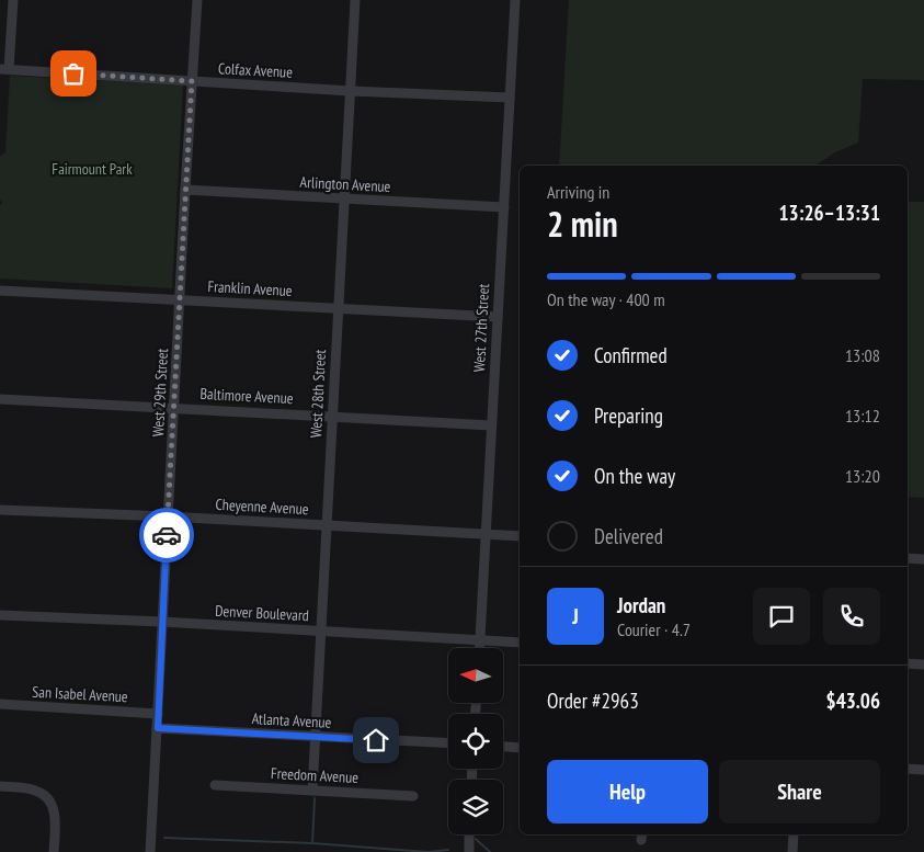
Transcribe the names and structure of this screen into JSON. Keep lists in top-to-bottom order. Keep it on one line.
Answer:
{"streets":{"street":["Colfax Avenue","Arlington Avenue","Franklin Avenue","West 27th Street","West 29th Street","West 28th Street","Baltimore Avenue","Cheyenne Avenue","Denver Boulevard","San Isabel Avenue","Atlanta Avenue","Freedom Avenue"]},"crossings":[["Colfax Avenue","West 27th Street"],["Colfax Avenue","West 29th Street"],["Colfax Avenue","West 28th Street"],["Arlington Avenue","West 27th Street"],["Arlington Avenue","West 29th Street"],["Arlington Avenue","West 28th Street"],["Franklin Avenue","West 27th Street"],["Franklin Avenue","West 29th Street"],["Franklin Avenue","West 28th Street"],["West 27th Street","Baltimore Avenue"],["West 27th Street","Cheyenne Avenue"],["West 27th Street","Denver Boulevard"],["West 29th Street","Baltimore Avenue"],["West 29th Street","Cheyenne Avenue"],["West 29th Street","Denver Boulevard"],["West 29th Street","San Isabel Avenue"],["West 29th Street","Atlanta Avenue"],["West 28th Street","Baltimore Avenue"],["West 28th Street","Cheyenne Avenue"],["West 28th Street","Denver Boulevard"],["West 28th Street","Atlanta Avenue"],["West 28th Street","Freedom Avenue"]],"parks":["Fairmount Park"],"north":"left","page":{"heading":["2 min","Arriving in","13:26–13:31"],"panel":["Jordan","Courier · 4.7","Order #2963","$43.06"],"bar":"On the way · 400 m","list":[["Confirmed","13:08"],["Preparing","13:12"],["On the way","13:20"],"Delivered"],"round":"J","buttons":["Help","Share"]}}
